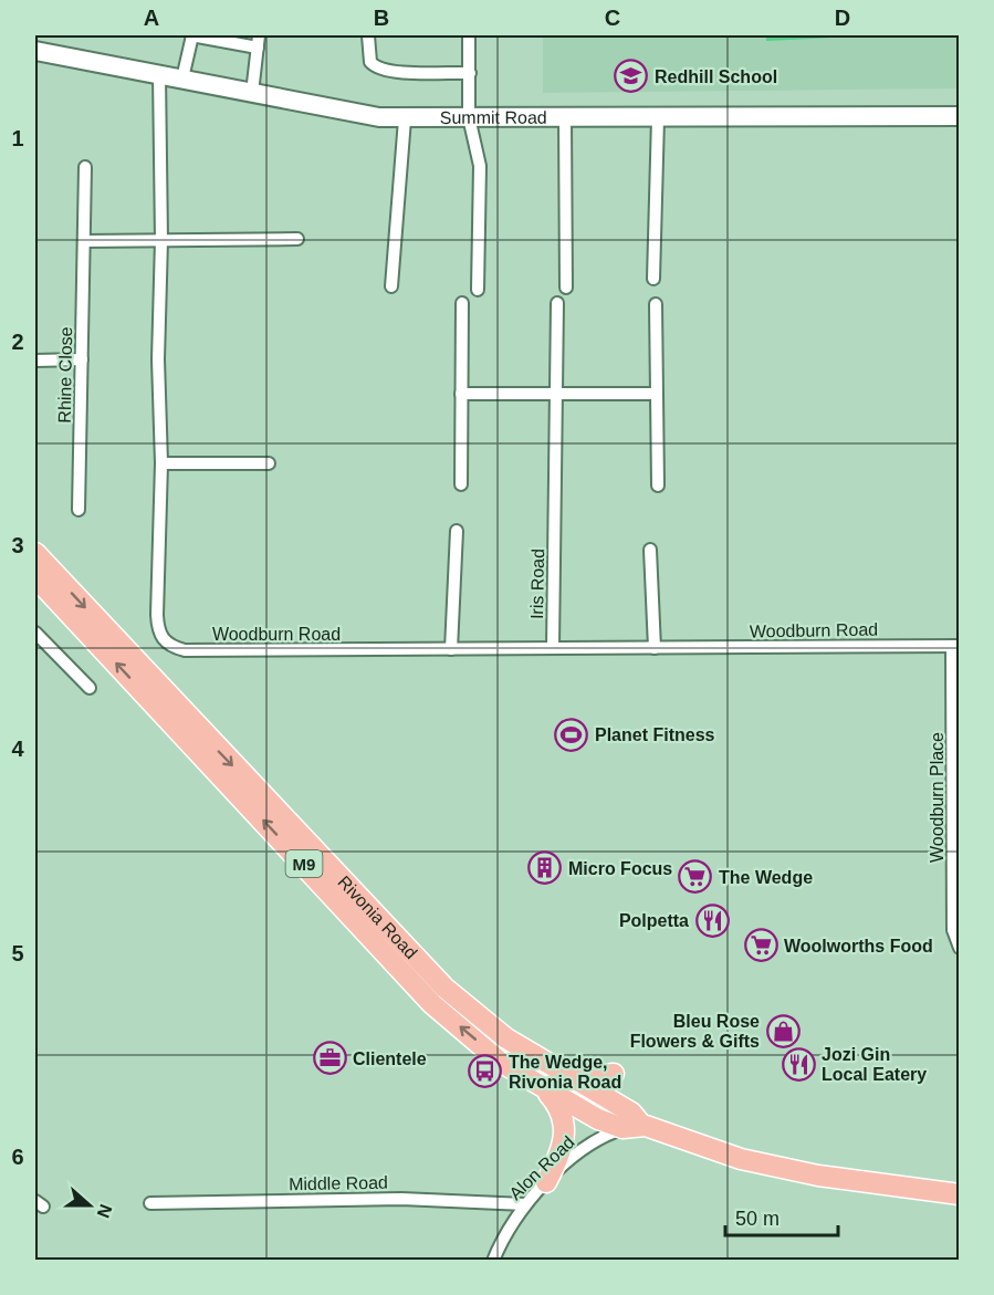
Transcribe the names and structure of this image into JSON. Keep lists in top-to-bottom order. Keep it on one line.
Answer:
{"streets":{"main road":["Summit Road","M9","Rivonia Road"],"street":["Rhine Close","Iris Road","Woodburn Road","Woodburn Place","Alon Road","Middle Road"]},"crossings":[["Summit Road","Woodburn Road"],["Iris Road","Woodburn Road"],["Woodburn Road","Woodburn Place"],["Rivonia Road","Alon Road"],["Alon Road","Middle Road"]],"places":{"school or university":["Redhill School"],"sports":["Planet Fitness"],"building":["Micro Focus"],"supermarket":["The Wedge","Woolworths Food"],"restaurant":["Polpetta","Jozi Gin Local Eatery"],"shop":["Bleu Rose Flowers & Gifts"],"office":["Clientele"],"bus stop":["The Wedge, Rivonia Road"]},"scale_bar":"50 m","north":"right","grid":{"columns":["A","B","C","D"],"rows":["1","2","3","4","5","6"]}}
